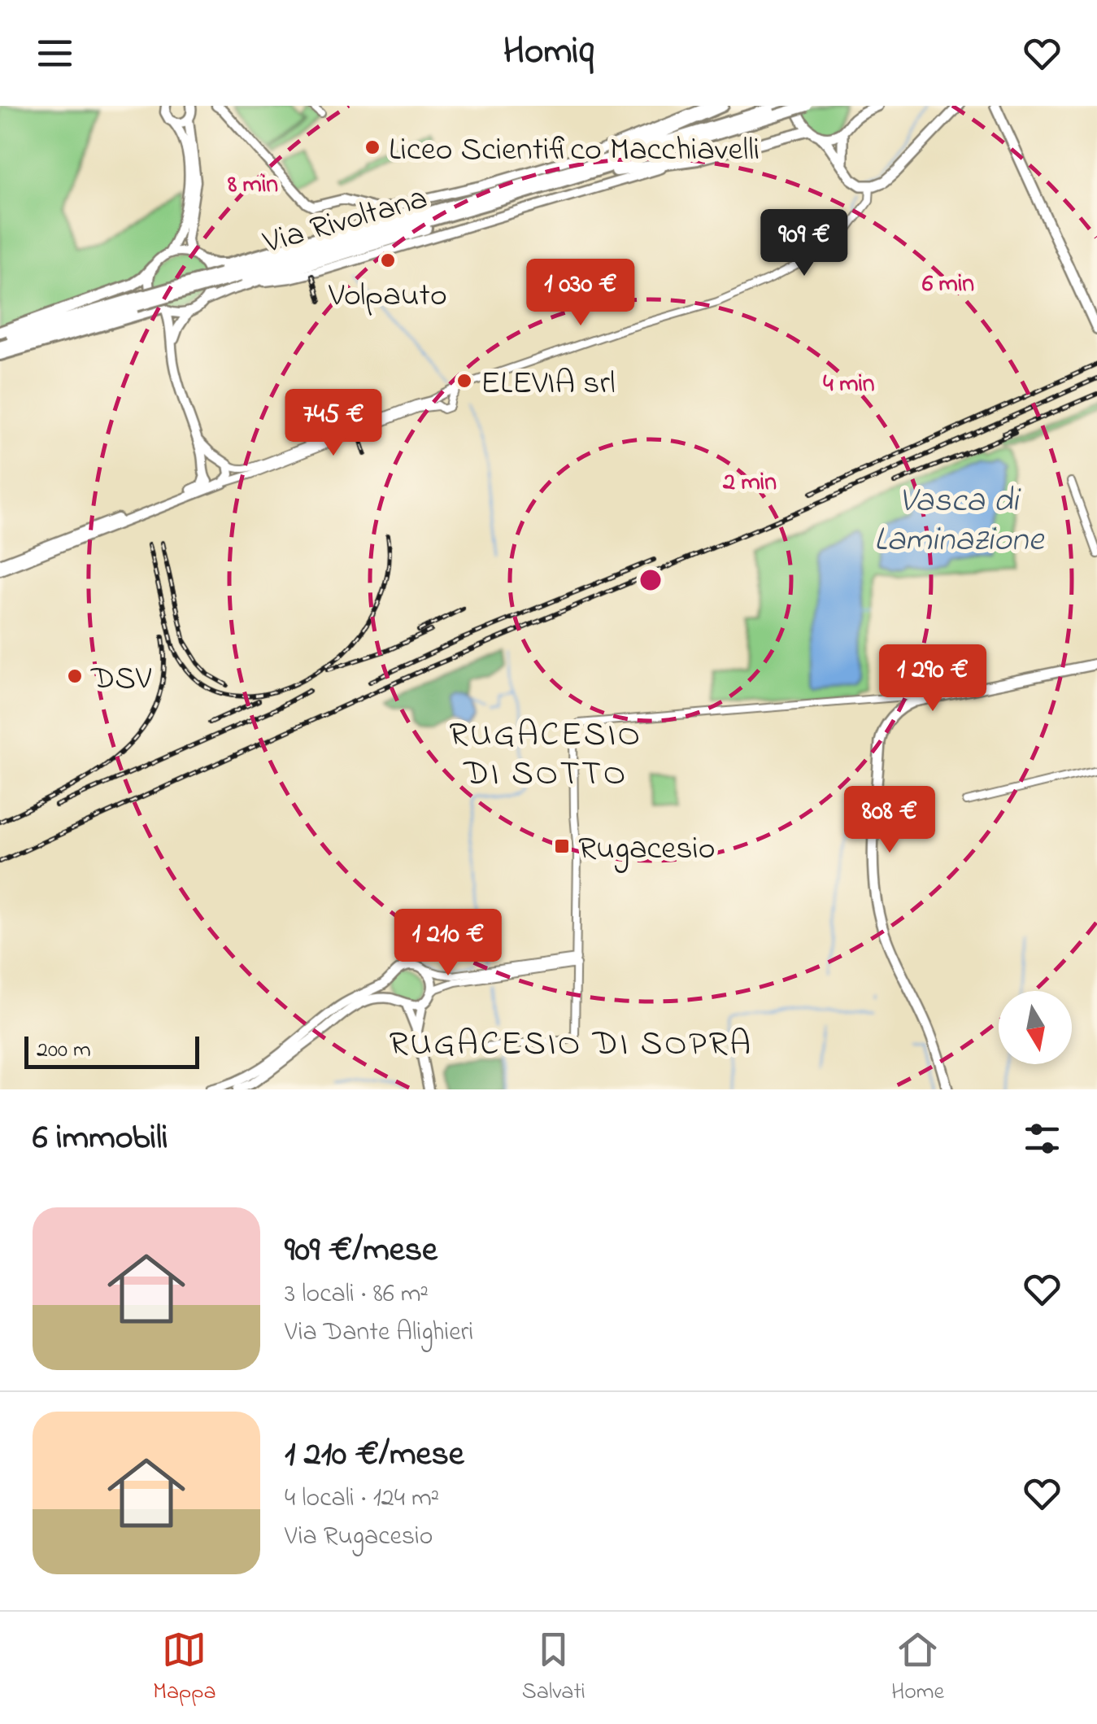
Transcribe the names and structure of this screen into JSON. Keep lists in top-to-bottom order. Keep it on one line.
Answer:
{"streets":{"highway":["Via Rivoltana"]},"districts":["RUGACESIO DI SOTTO","RUGACESIO DI SOPRA"],"water":["Vasca di Laminazione"],"places":{"other":["Liceo Scientifico Macchiavelli","Volpauto","ELEVIA srl","DSV"],"transit":["Rugacesio"]},"scale_bar":"200 m","north":"bottom","page":{"header":"Homiq","price":["909 €","1 030 €","745 €","1 290 €","808 €","1 210 €"],"scale":"200 m","heading":"6 immobili","list":[{"name":"909 €/mese","note":"3 locali · 86 m² · Via Dante Alighieri"},{"name":"1 210 €/mese","note":"4 locali · 124 m² · Via Rugacesio"}],"tabs":["Mappa","Salvati","Home"]},"rings":["8 min","6 min","4 min","2 min"]}
